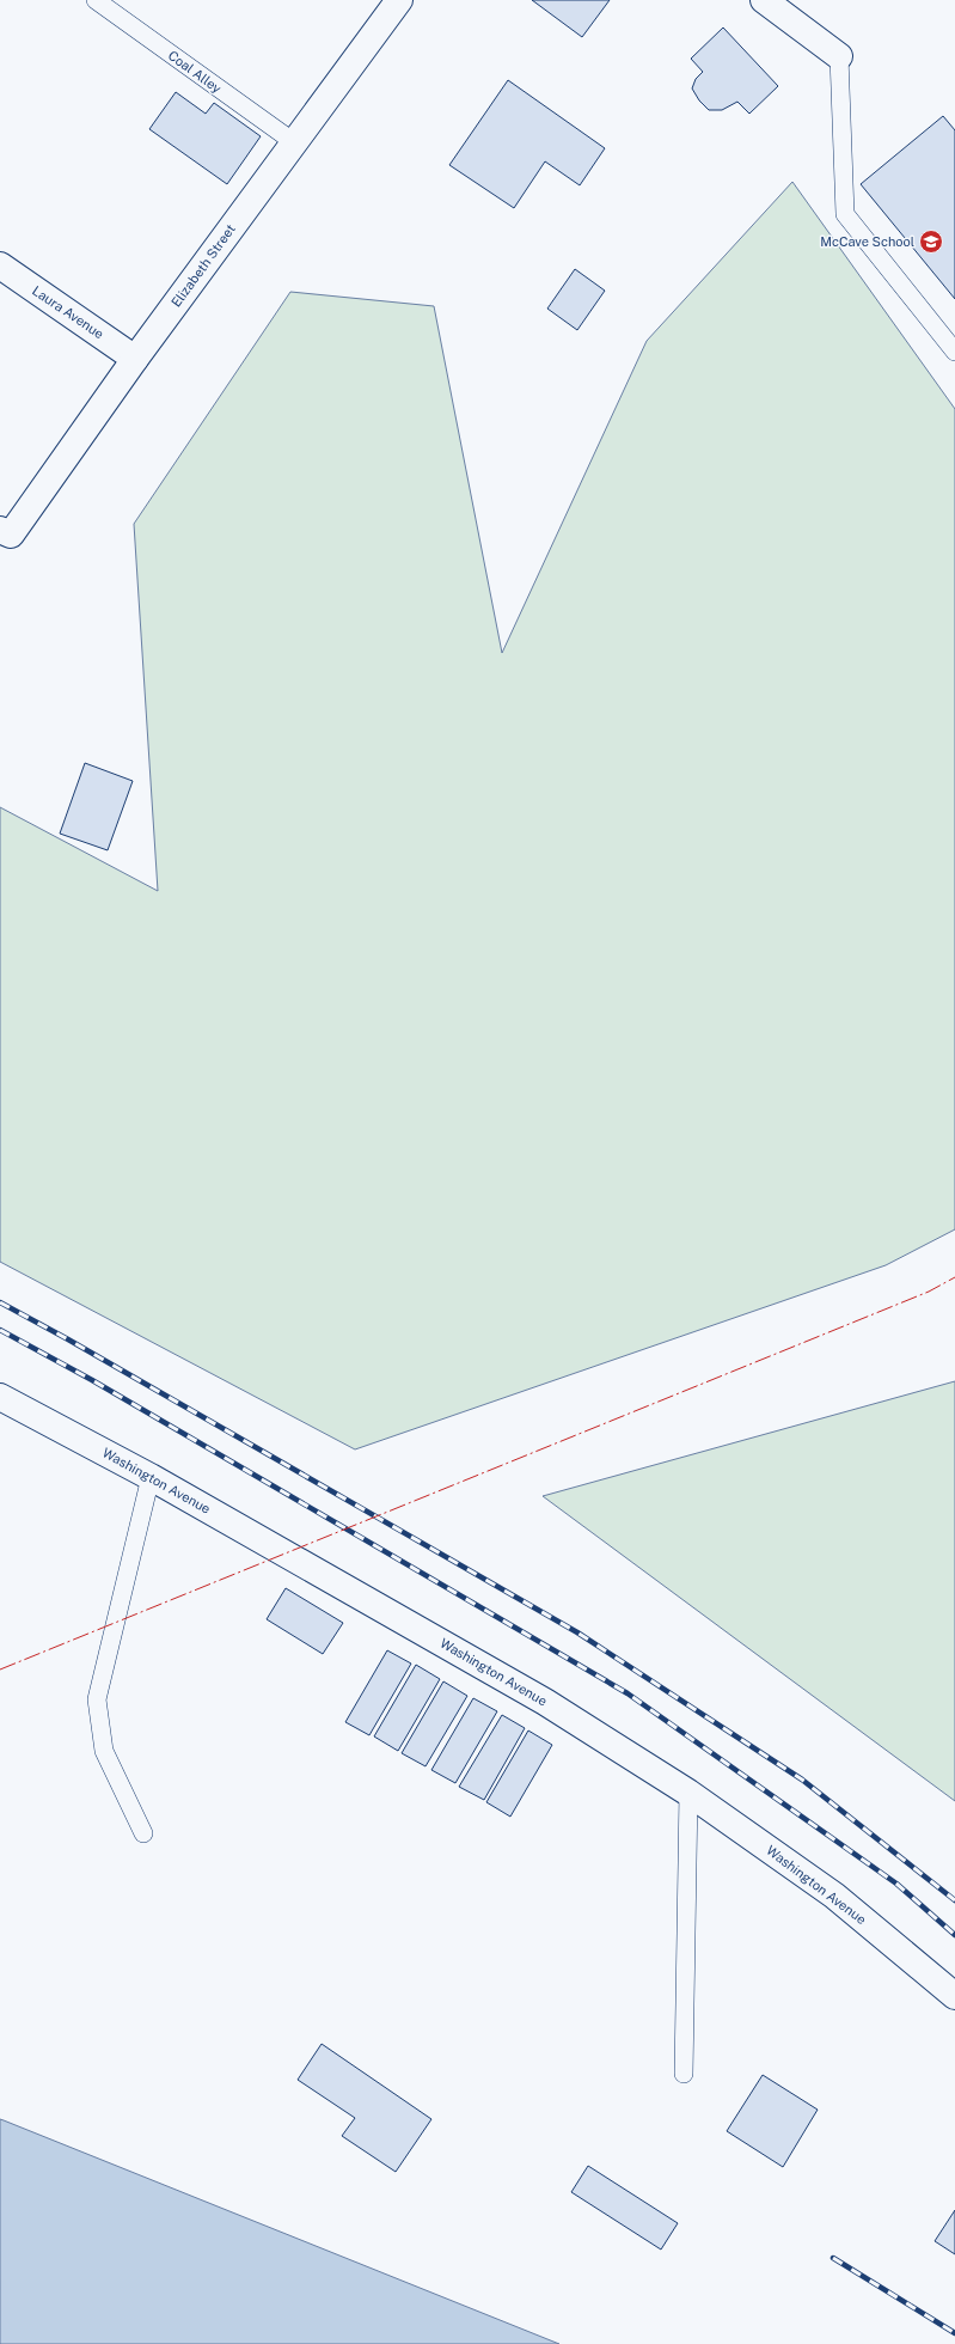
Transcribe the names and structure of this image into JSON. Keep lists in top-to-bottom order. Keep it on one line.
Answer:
{"streets":{"main road":["Elizabeth Street","Laura Avenue","Washington Avenue"],"lane":["Coal Alley"]},"crossings":[["Coal Alley","Elizabeth Street"],["Elizabeth Street","Laura Avenue"]],"places":{"school or university":["McCave School"]}}
